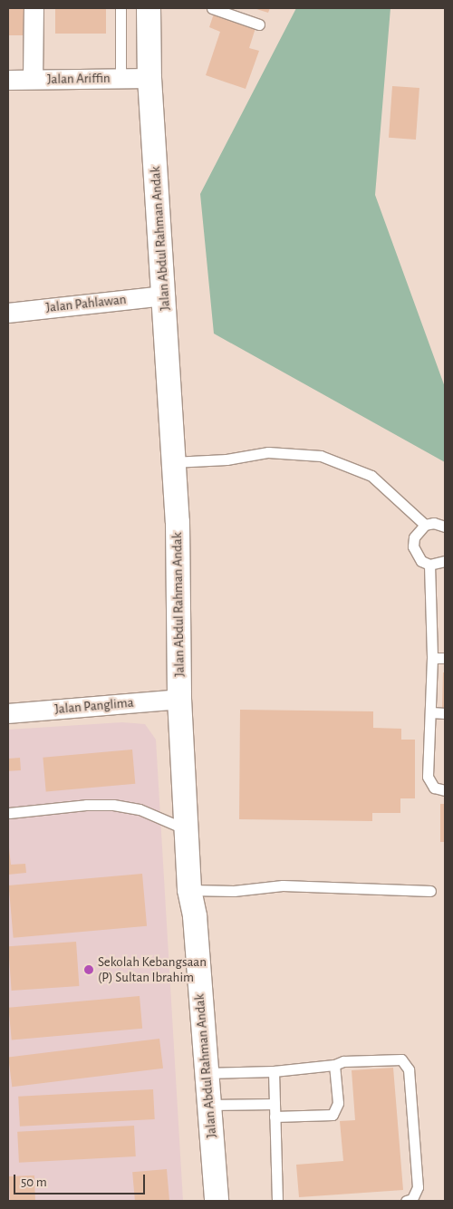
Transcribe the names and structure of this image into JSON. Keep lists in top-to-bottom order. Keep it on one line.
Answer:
{"streets":{"street":["Jalan Ariffin","Jalan Abdul Rahman Andak","Jalan Pahlawan","Jalan Panglima"]},"crossings":[["Jalan Ariffin","Jalan Abdul Rahman Andak"],["Jalan Abdul Rahman Andak","Jalan Pahlawan"],["Jalan Abdul Rahman Andak","Jalan Panglima"]],"places":["Sekolah Kebangsaan (P) Sultan Ibrahim"],"scale_bar":"50 m"}
